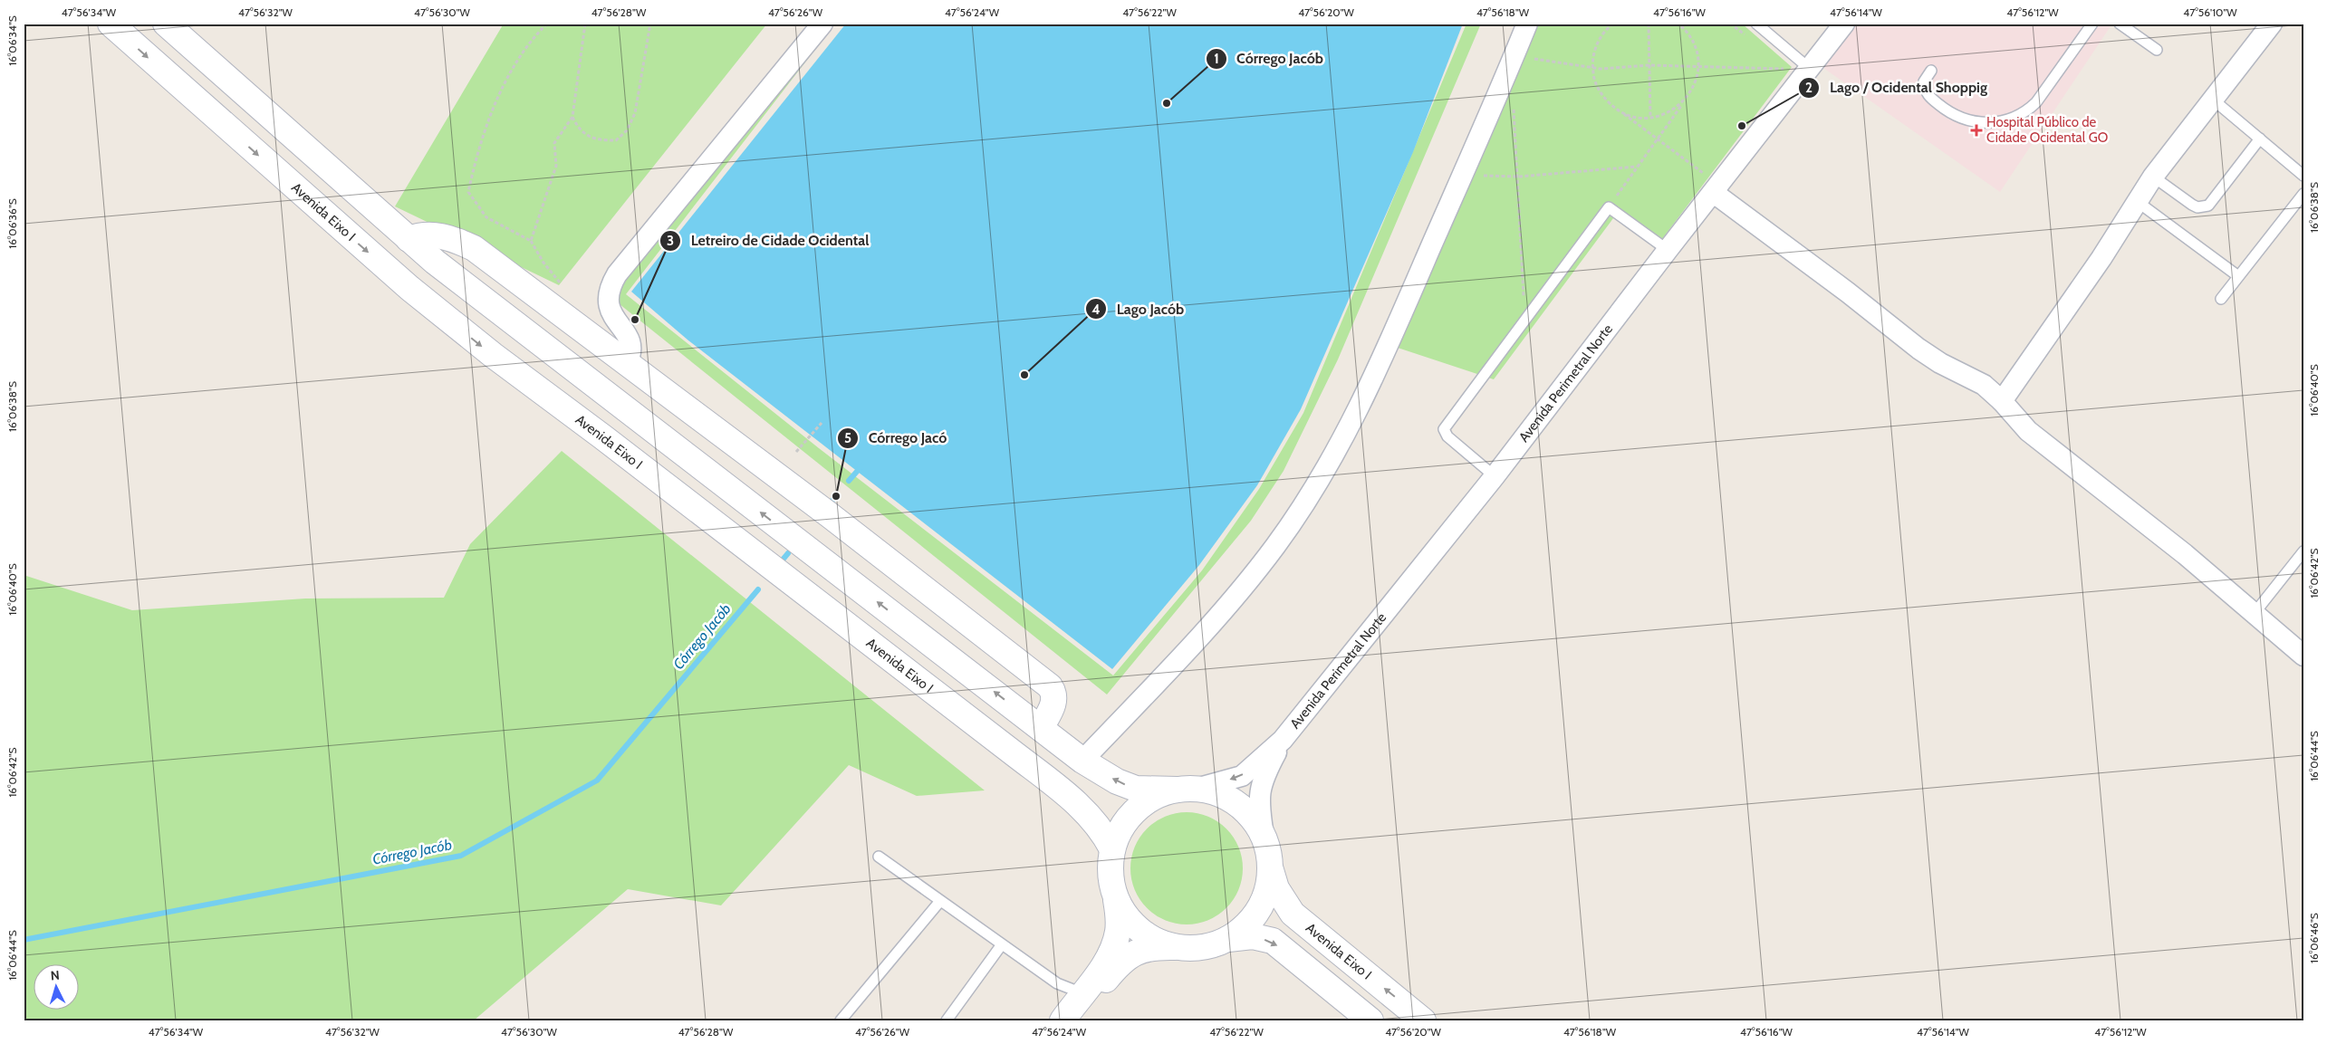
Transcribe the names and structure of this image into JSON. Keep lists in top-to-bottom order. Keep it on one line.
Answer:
{"streets":{"main road":["Avenida Eixo I"],"street":["Avenida Perimetral Norte"]},"crossings":[["Avenida Eixo I","Avenida Perimetral Norte"]],"water":["Córrego Jacób"],"places":{"other":["Córrego Jacób","Lago / Ocidental Shoppig","Letreiro de Cidade Ocidental","Lago Jacób","Córrego Jacó"],"health":["Hospital Público de Cidade Ocidental GO"]},"north":"top","coordinates":["47°56'34\"W","47°56'32\"W","47°56'30\"W","47°56'28\"W","47°56'26\"W","47°56'24\"W","47°56'22\"W","47°56'20\"W","47°56'18\"W","47°56'16\"W","47°56'14\"W","47°56'12\"W","47°56'10\"W","16°06'34\"S","16°06'38\"S","16°06'36\"S","16°06'40\"S","16°06'42\"S","16°06'44\"S","16°06'46\"S"]}
